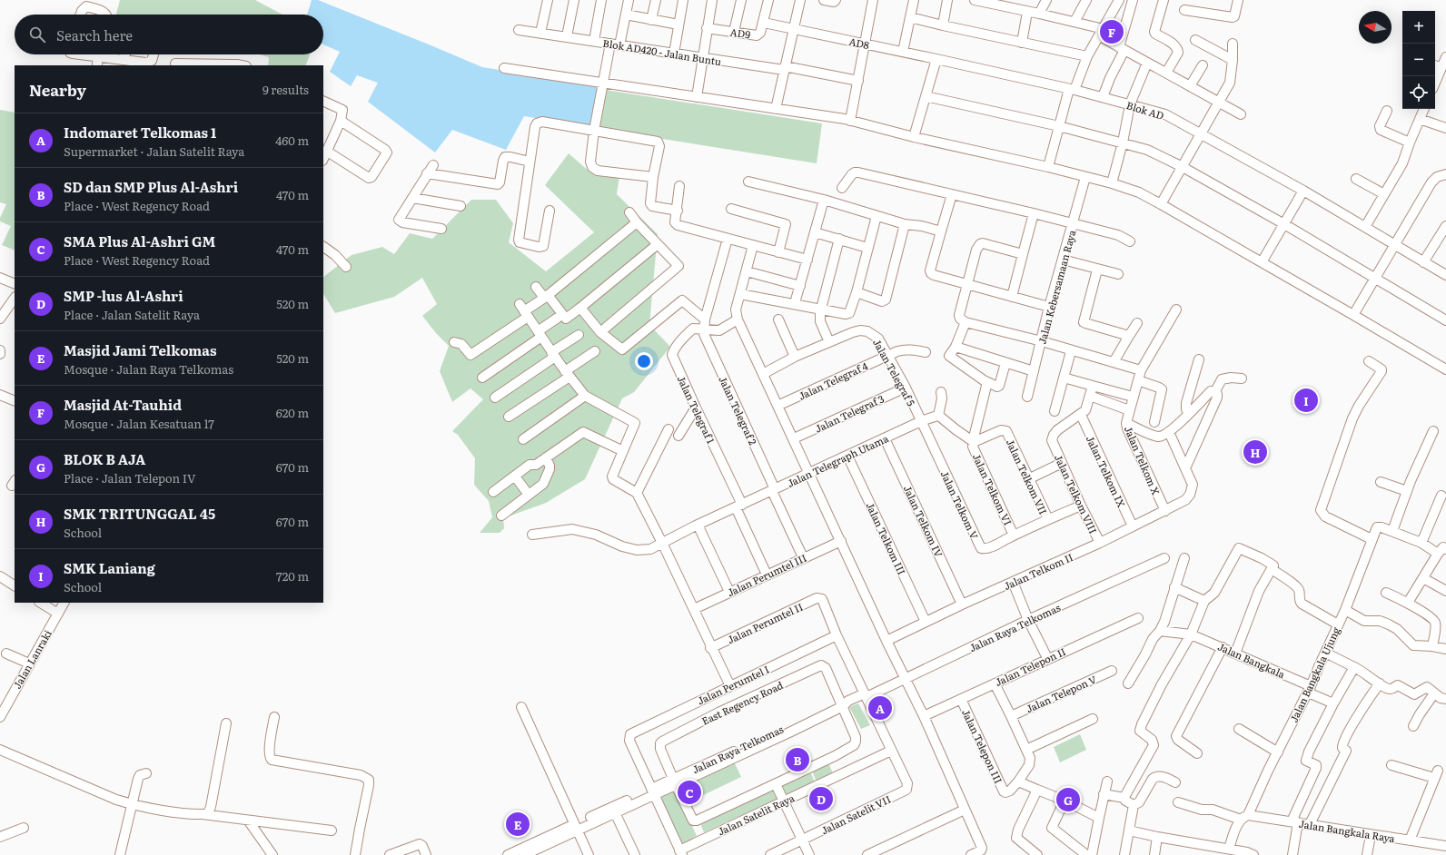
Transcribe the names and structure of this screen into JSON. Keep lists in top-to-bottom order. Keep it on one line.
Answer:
{"streets":{"street":["AD9","AD8","Blok AD420 - Jalan Buntu","Blok AD","Jalan Kebersamaan Raya","Jalan Telegraf 5","Jalan Telegraf 4","Jalan Telegraf 1","Jalan Telegraf 2","Jalan Telegraf 3","Jalan Telegraph Utama","Jalan Telkom X","Jalan Telkom IX","Jalan Telkom VII","Jalan Telkom VI","Jalan Telkom VIII","Jalan Telkom V","Jalan Telkom IV","Jalan Telkom III","Jalan Telkom II","Jalan Perumtel III","Jalan Perumtel II","Jalan Raya Telkomas","Jalan Lanraki","Jalan Bangkala","Jalan Telepon II","Jalan Bangkala Ujung","Jalan Perumtel I","Jalan Telepon V","East Regency Road","Jalan Telepon III","Jalan Satelit Raya","Jalan Satelit VII","Jalan Bangkala Raya"]},"crossings":[["AD9","AD8"],["AD8","Blok AD"],["Jalan Telegraf 5","Jalan Telegraf 4"],["Jalan Telegraf 5","Jalan Telegraf 3"],["Jalan Telegraf 5","Jalan Telegraph Utama"],["Jalan Telegraf 5","Jalan Telkom V"],["Jalan Telegraf 1","Jalan Telegraf 2"],["Jalan Telegraf 1","Jalan Telegraph Utama"],["Jalan Telegraf 1","Jalan Perumtel III"],["Jalan Telegraf 2","Jalan Telegraph Utama"],["Jalan Telegraf 2","Jalan Perumtel III"],["Jalan Telegraph Utama","Jalan Telkom V"],["Jalan Telegraph Utama","Jalan Telkom IV"],["Jalan Telegraph Utama","Jalan Telkom III"],["Jalan Telkom X","Jalan Telkom II"],["Jalan Telkom IX","Jalan Telkom VIII"],["Jalan Telkom IX","Jalan Telkom II"],["Jalan Telkom VII","Jalan Telkom VI"],["Jalan Telkom VII","Jalan Telkom V"],["Jalan Telkom VI","Jalan Telkom V"],["Jalan Telkom VIII","Jalan Telkom V"],["Jalan Telkom VIII","Jalan Telkom II"],["Jalan Telkom IV","Jalan Telkom II"],["Jalan Telkom III","Jalan Telkom II"],["Jalan Perumtel II","Jalan Perumtel I"],["Jalan Raya Telkomas","Jalan Perumtel I"],["Jalan Raya Telkomas","East Regency Road"],["Jalan Bangkala","Jalan Bangkala Ujung"],["Jalan Telepon II","Jalan Telepon III"],["Jalan Bangkala Ujung","Jalan Bangkala Raya"],["Jalan Satelit Raya","Jalan Satelit VII"]],"north":"left","page":{"map_buttons":["+","−"],"search":"Search here","pins":["F","I","H","A","B","C","D","G","E"],"heading":["Nearby","9 results"],"list":[{"mark":"A","name":"Indomaret Telkomas 1","note":"Supermarket · Jalan Satelit Raya","value":"460 m"},{"mark":"B","name":"SD dan SMP Plus Al-Ashri","note":"Place · West Regency Road","value":"470 m"},{"mark":"C","name":"SMA Plus Al-Ashri GM","note":"Place · West Regency Road","value":"470 m"},{"mark":"D","name":"SMP -lus Al-Ashri","note":"Place · Jalan Satelit Raya","value":"520 m"},{"mark":"E","name":"Masjid Jami Telkomas","note":"Mosque · Jalan Raya Telkomas","value":"520 m"},{"mark":"F","name":"Masjid At-Tauhid","note":"Mosque · Jalan Kesatuan 17","value":"620 m"},{"mark":"G","name":"BLOK B AJA","note":"Place · Jalan Telepon IV","value":"670 m"},{"mark":"H","name":"SMK TRITUNGGAL 45","note":"School","value":"670 m"},{"mark":"I","name":"SMK Laniang","note":"School","value":"720 m"}]}}
